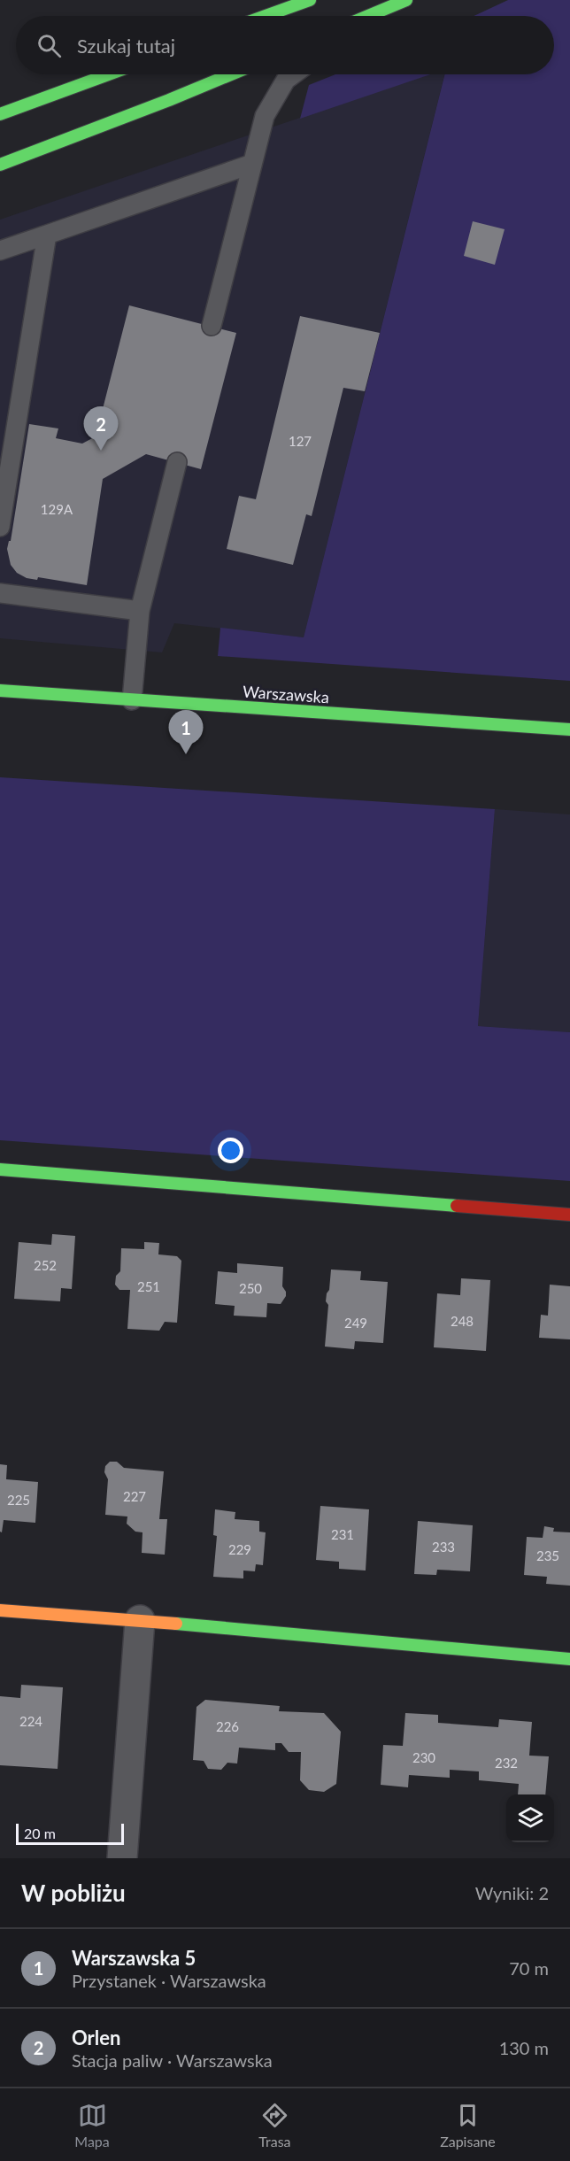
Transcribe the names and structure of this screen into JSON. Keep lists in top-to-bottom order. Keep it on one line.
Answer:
{"streets":{"street":["Warszawska"]},"house_numbers":["127","129A","252","251","250","248","249","227","225","231","233","229","235","224","226","230","232"],"scale_bar":"20 m","page":{"search":"Szukaj tutaj","pins":["2","1"],"scale":"20 m","heading":["W pobliżu","Wyniki: 2"],"list":[{"mark":"1","name":"Warszawska 5","note":"Przystanek · Warszawska","value":"70 m"},{"mark":"2","name":"Orlen","note":"Stacja paliw · Warszawska","value":"130 m"}],"nav":["Mapa","Trasa","Zapisane"]}}
